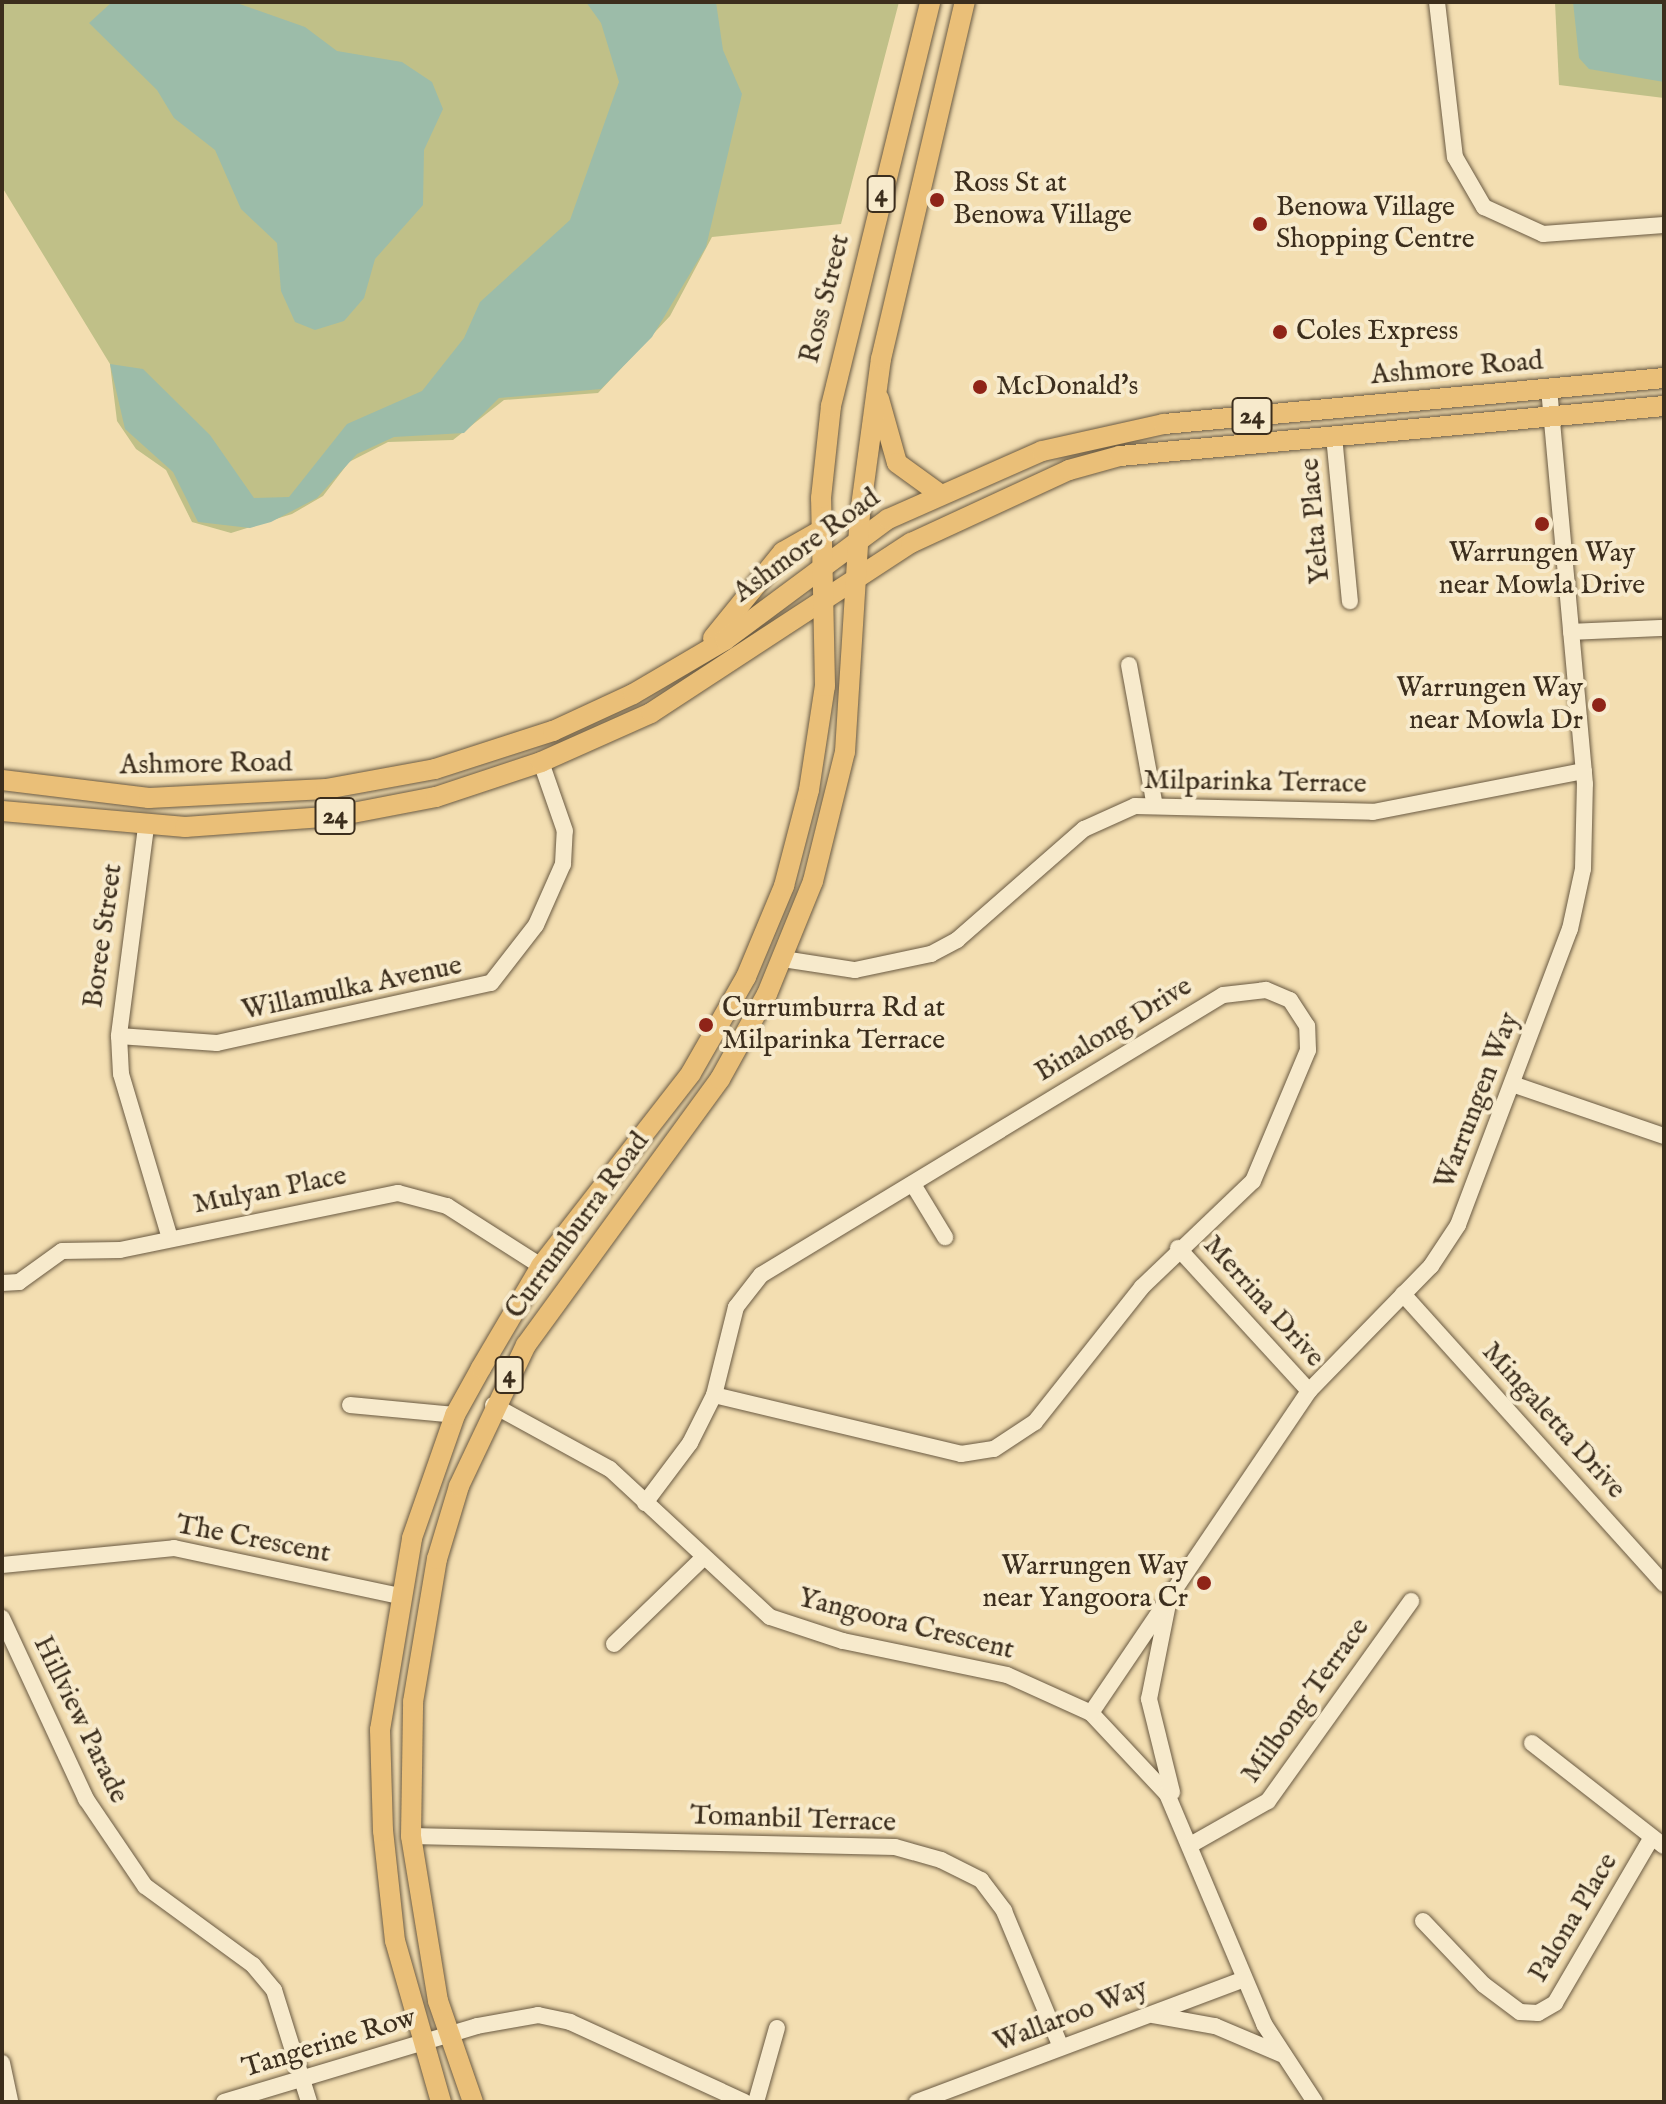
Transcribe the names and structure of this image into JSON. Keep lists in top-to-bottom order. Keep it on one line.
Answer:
{"streets":{"main road":["4","Ross Street","Ashmore Road","24","Currumburra Road"],"street":["Yelta Place","Milparinka Terrace","Boree Street","Willamulka Avenue","Binalong Drive","Warrungen Way","Mulyan Place","Merrina Drive","Mingaletta Drive","The Crescent","Yangoora Crescent","Milbong Terrace","Hillview Parade","Tomanbil Terrace","Palona Place","Wallaroo Way","Tangerine Row"]},"crossings":[["4","Ashmore Road"],["4","Currumburra Road"],["Ross Street","Ashmore Road"],["Ross Street","Currumburra Road"],["Ashmore Road","Yelta Place"],["Ashmore Road","Boree Street"],["Ashmore Road","Willamulka Avenue"],["Ashmore Road","Warrungen Way"],["Ashmore Road","Currumburra Road"],["Milparinka Terrace","Warrungen Way"],["Milparinka Terrace","Currumburra Road"],["Boree Street","Willamulka Avenue"],["Boree Street","Mulyan Place"],["Binalong Drive","Merrina Drive"],["Binalong Drive","Yangoora Crescent"],["Warrungen Way","Merrina Drive"],["Warrungen Way","Mingaletta Drive"],["Warrungen Way","Yangoora Crescent"],["Mulyan Place","Currumburra Road"],["Currumburra Road","The Crescent"],["Currumburra Road","Yangoora Crescent"],["Currumburra Road","Tomanbil Terrace"],["Currumburra Road","Tangerine Row"],["Yangoora Crescent","Milbong Terrace"],["Yangoora Crescent","Wallaroo Way"],["Hillview Parade","Tangerine Row"],["Tomanbil Terrace","Wallaroo Way"]],"places":["Ross St at Benowa Village","Benowa Village Shopping Centre","Coles Express","McDonald's","Warrungen Way near Mowla Drive","Warrungen Way near Mowla Dr","Currumburra Rd at Milparinka Terrace","Warrungen Way near Yangoora Cr"]}
